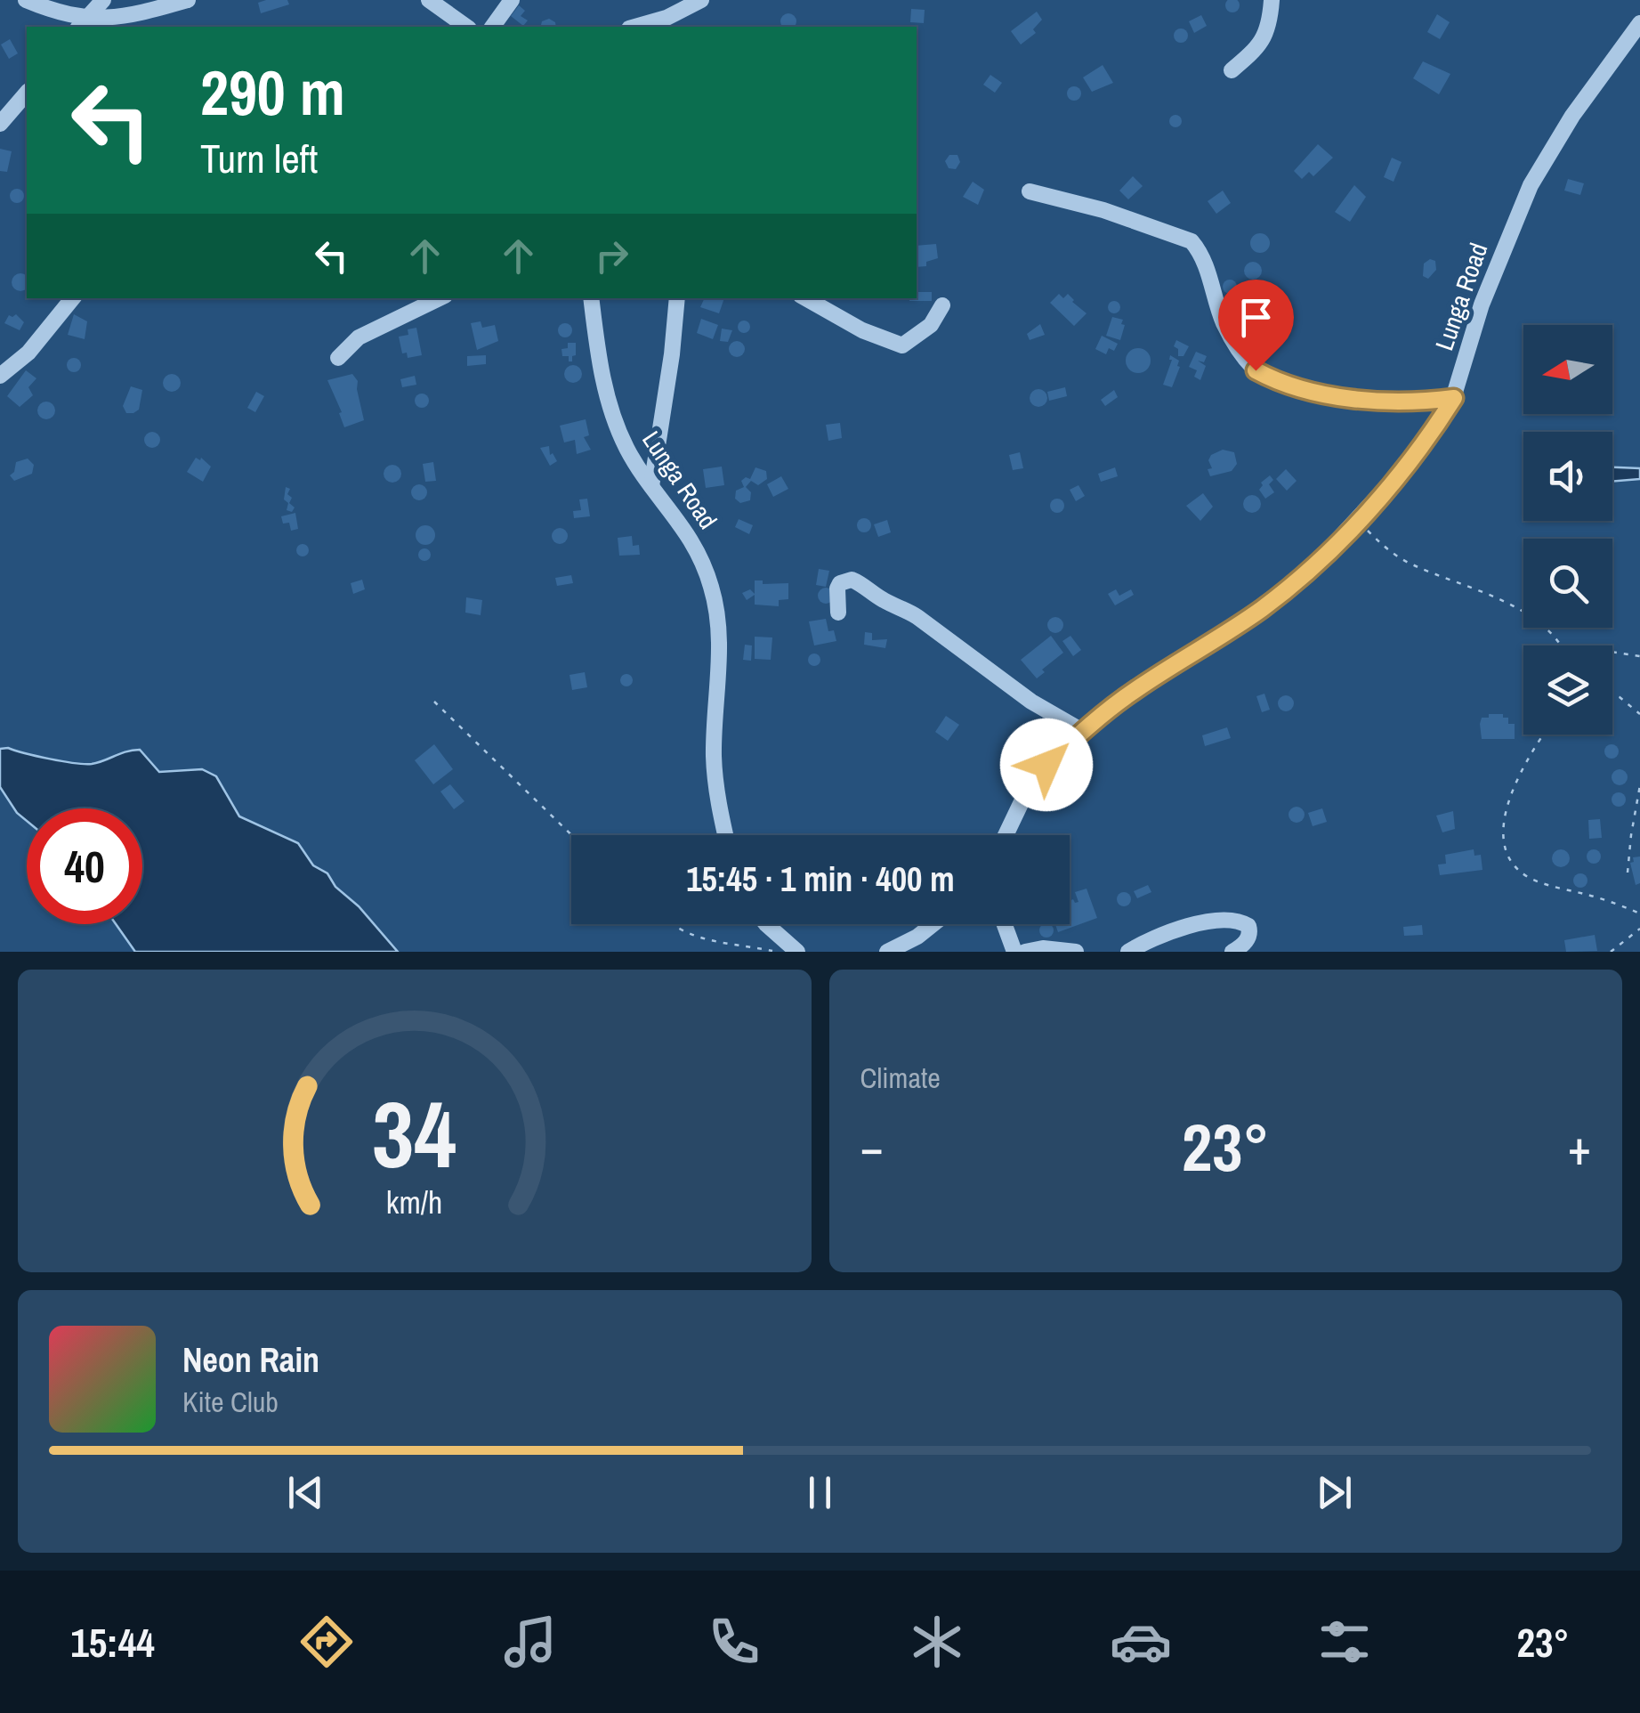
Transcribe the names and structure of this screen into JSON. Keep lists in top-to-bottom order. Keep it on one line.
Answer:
{"streets":{"street":["Lunga Road"]},"north":"left","page":{"turn":["290 m","Turn left"],"limit":"40","trip":"15:45 · 1 min · 400 m","tile":"Climate","heat":["−","23°","+"],"song":["Neon Rain","Kite Club"],"tabs":["15:44","23°"],"gauge":["34","km/h"]}}
